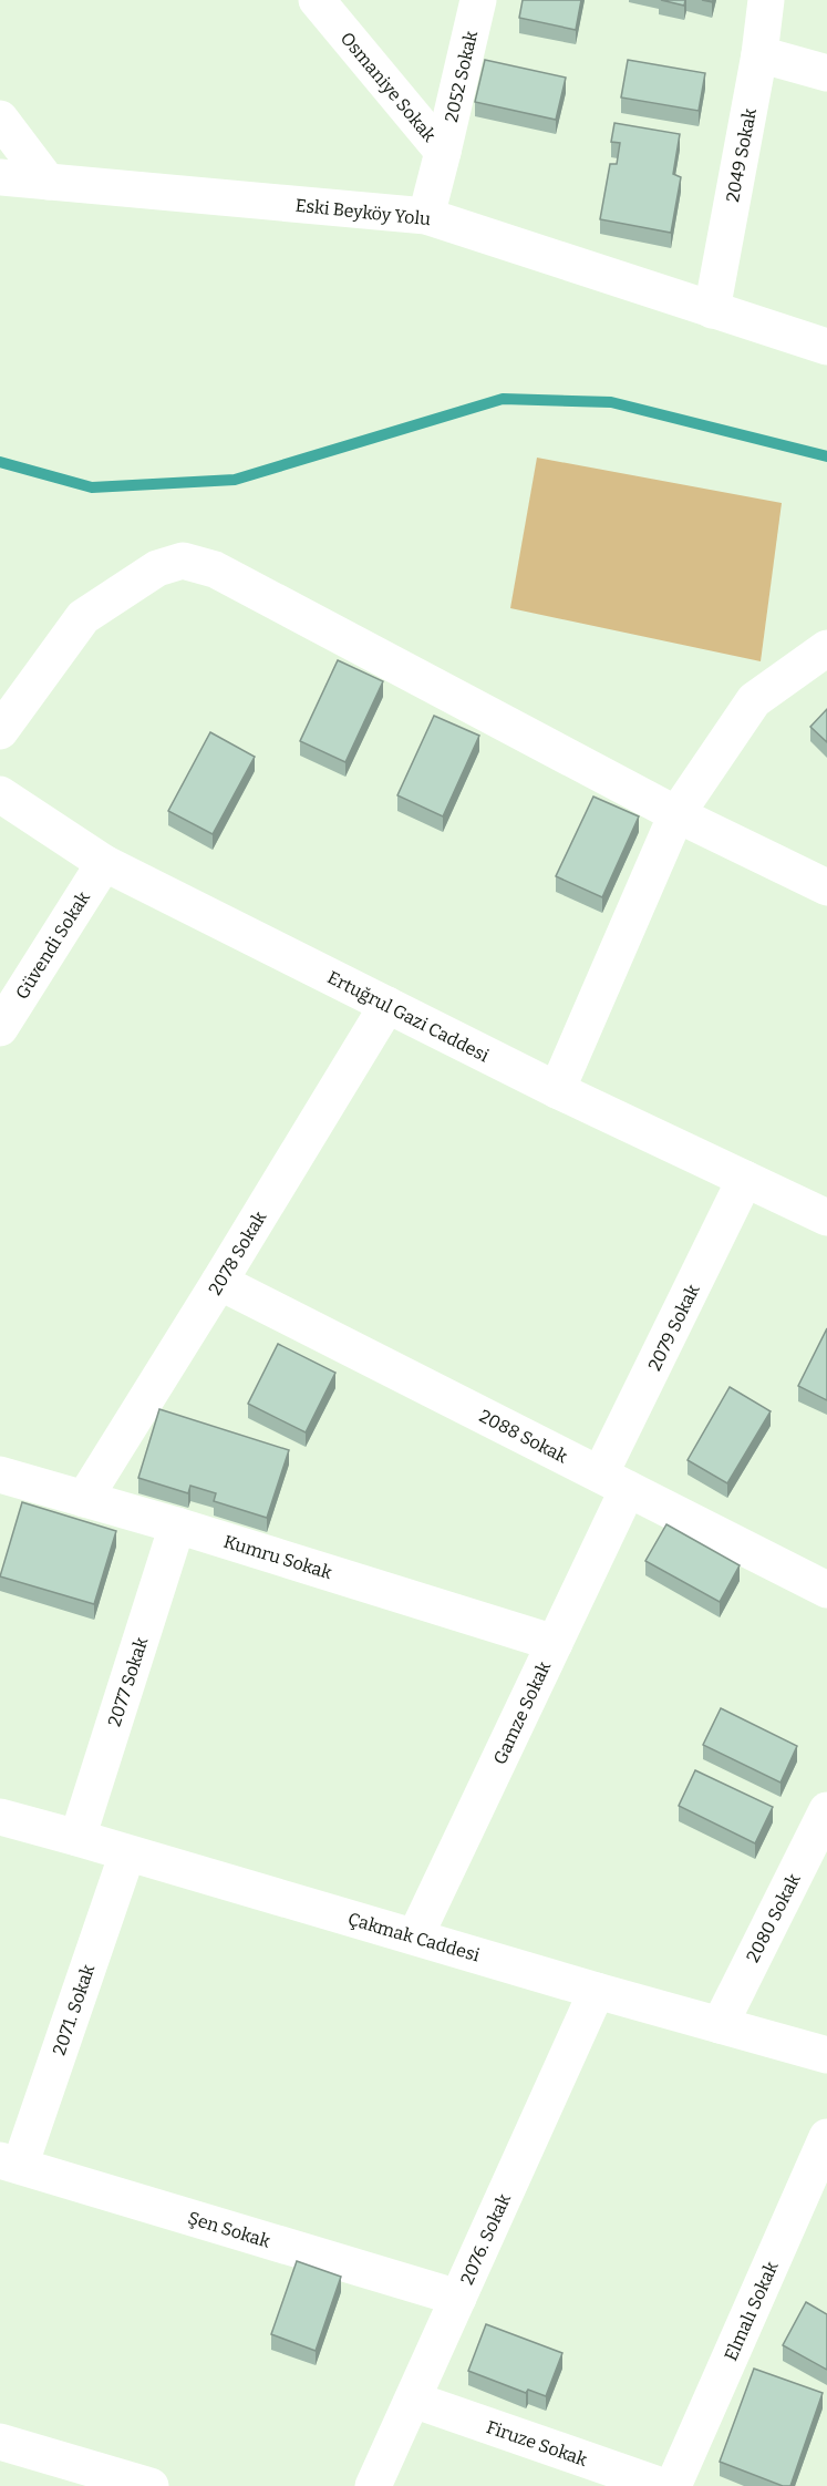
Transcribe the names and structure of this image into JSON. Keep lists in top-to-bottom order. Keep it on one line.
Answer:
{"streets":{"street":["2052 Sokak","Osmaniye Sokak","2049 Sokak","Eski Beyköy Yolu","Güvendi Sokak","Ertuğrul Gazi Caddesi","2078 Sokak","2079 Sokak","2088 Sokak","Kumru Sokak","2077 Sokak","Gamze Sokak","2080 Sokak","Çakmak Caddesi","2071. Sokak","Şen Sokak","2076. Sokak","Elmalı Sokak","Firuze Sokak"]},"crossings":[["2052 Sokak","Osmaniye Sokak"],["Osmaniye Sokak","Eski Beyköy Yolu"],["2049 Sokak","Eski Beyköy Yolu"],["Güvendi Sokak","Ertuğrul Gazi Caddesi"],["Ertuğrul Gazi Caddesi","2078 Sokak"],["Ertuğrul Gazi Caddesi","2079 Sokak"],["2078 Sokak","2088 Sokak"],["2078 Sokak","Kumru Sokak"],["2079 Sokak","2088 Sokak"],["2079 Sokak","Gamze Sokak"],["2088 Sokak","Gamze Sokak"],["Kumru Sokak","2077 Sokak"],["Kumru Sokak","Gamze Sokak"],["2077 Sokak","Çakmak Caddesi"],["Gamze Sokak","Çakmak Caddesi"],["2080 Sokak","Çakmak Caddesi"],["Çakmak Caddesi","2071. Sokak"],["Çakmak Caddesi","2076. Sokak"],["2071. Sokak","Şen Sokak"],["Şen Sokak","2076. Sokak"],["2076. Sokak","Firuze Sokak"]]}
